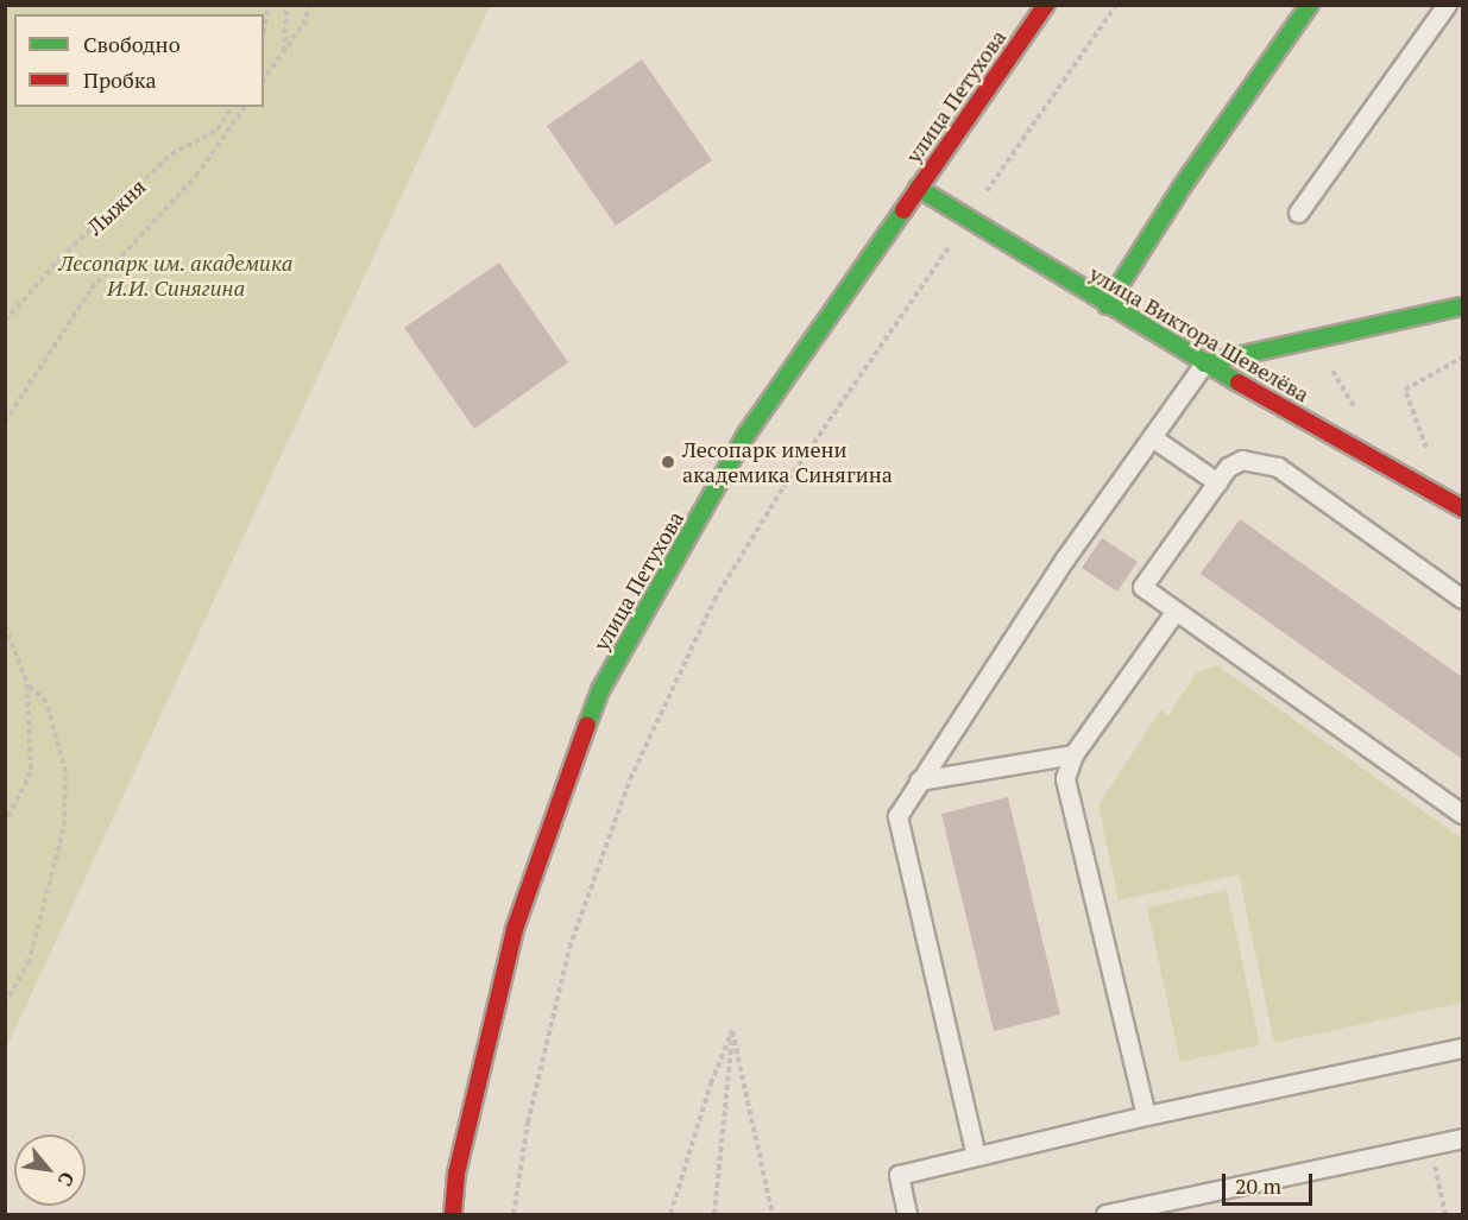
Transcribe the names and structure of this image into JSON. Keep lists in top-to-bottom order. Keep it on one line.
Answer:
{"streets":{"street":["улица Петухова","улица Виктора Шевелёва"],"path":["Лыжня"]},"crossings":[["улица Петухова","улица Виктора Шевелёва"]],"parks":["Лесопарк им. академика И.И. Синягина"],"places":["Лесопарк имени академика Синягина"],"legend":["Свободно","Пробка"],"scale_bar":"20 m","north":"bottom right"}
